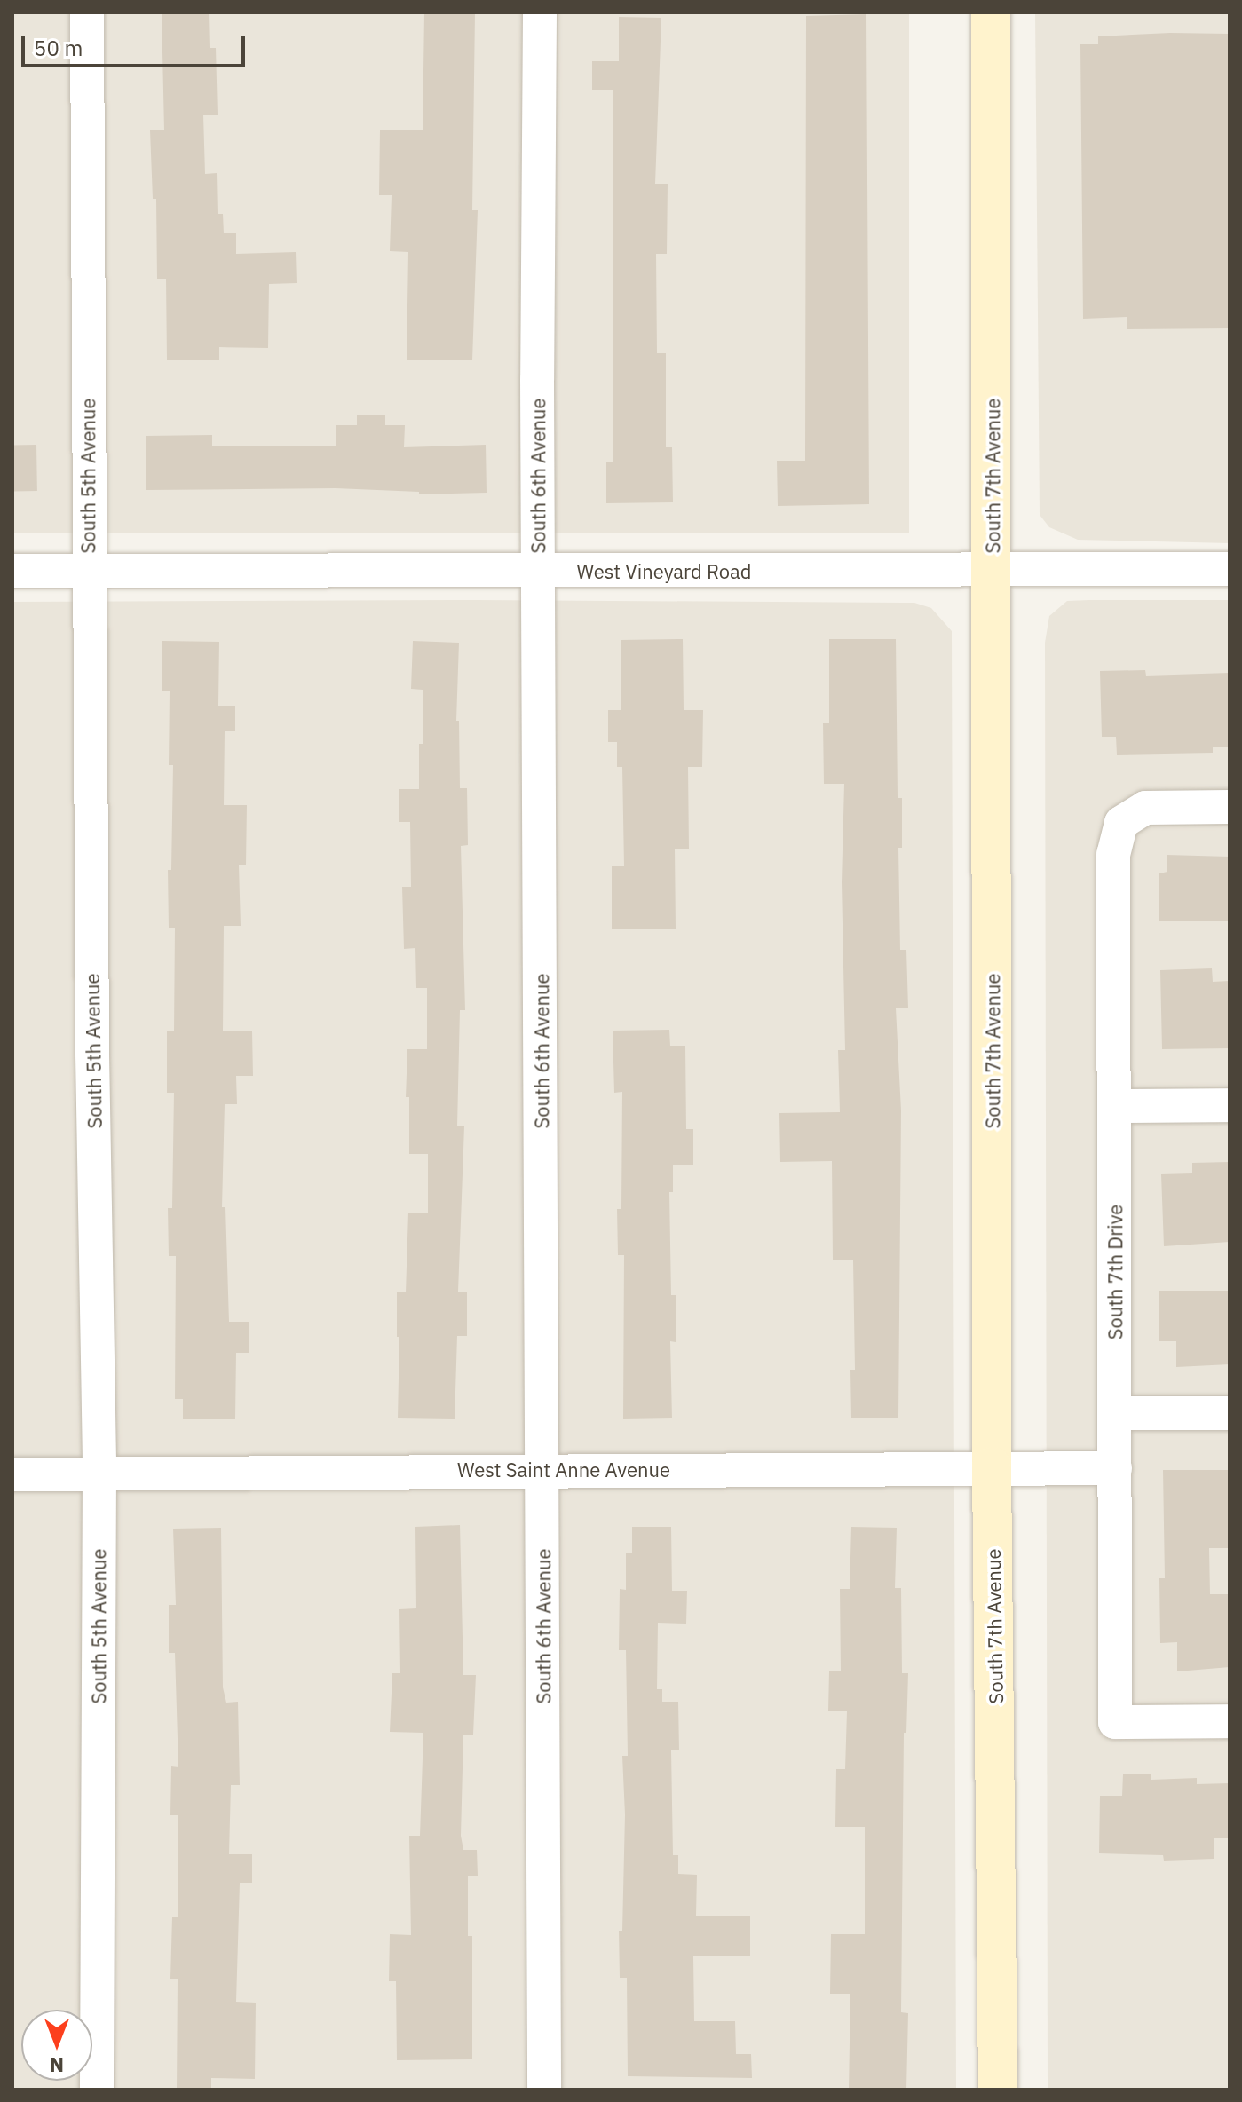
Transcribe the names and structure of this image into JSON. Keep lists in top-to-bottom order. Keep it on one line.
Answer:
{"streets":{"main road":["South 7th Avenue"],"street":["South 5th Avenue","South 6th Avenue","West Vineyard Road","South 7th Drive","West Saint Anne Avenue"]},"crossings":[["South 5th Avenue","West Vineyard Road"],["South 5th Avenue","West Saint Anne Avenue"],["South 6th Avenue","West Vineyard Road"],["South 6th Avenue","West Saint Anne Avenue"],["South 7th Avenue","West Vineyard Road"],["South 7th Avenue","West Saint Anne Avenue"],["South 7th Drive","West Saint Anne Avenue"]],"scale_bar":"50 m","north":"bottom"}
